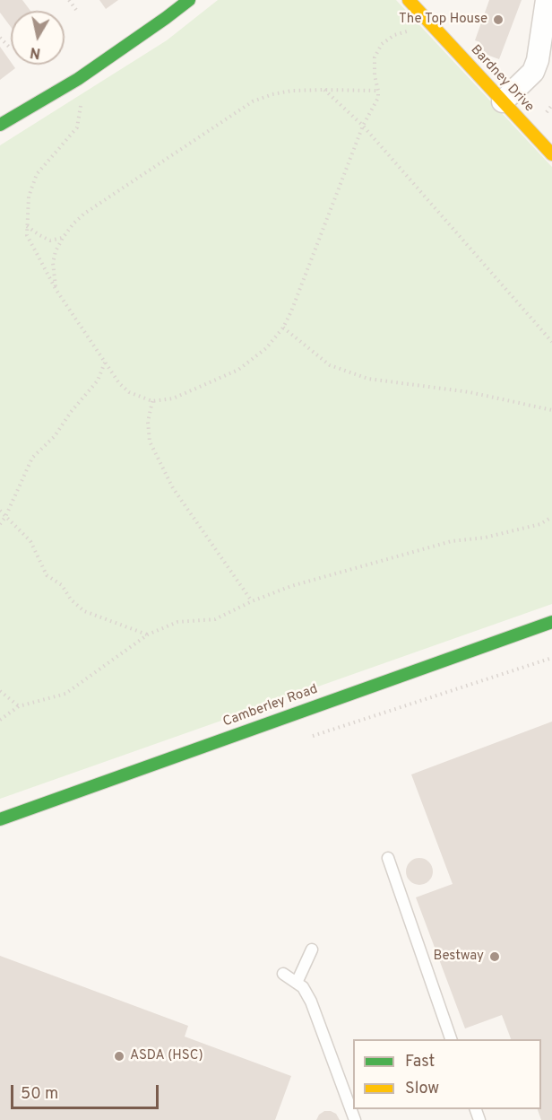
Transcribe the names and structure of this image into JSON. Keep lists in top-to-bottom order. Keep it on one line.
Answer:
{"streets":{"main road":["Bardney Drive","Camberley Road"]},"places":["The Top House","Bestway","ASDA (HSC)"],"legend":["Fast","Slow"],"scale_bar":"50 m","north":"bottom"}
